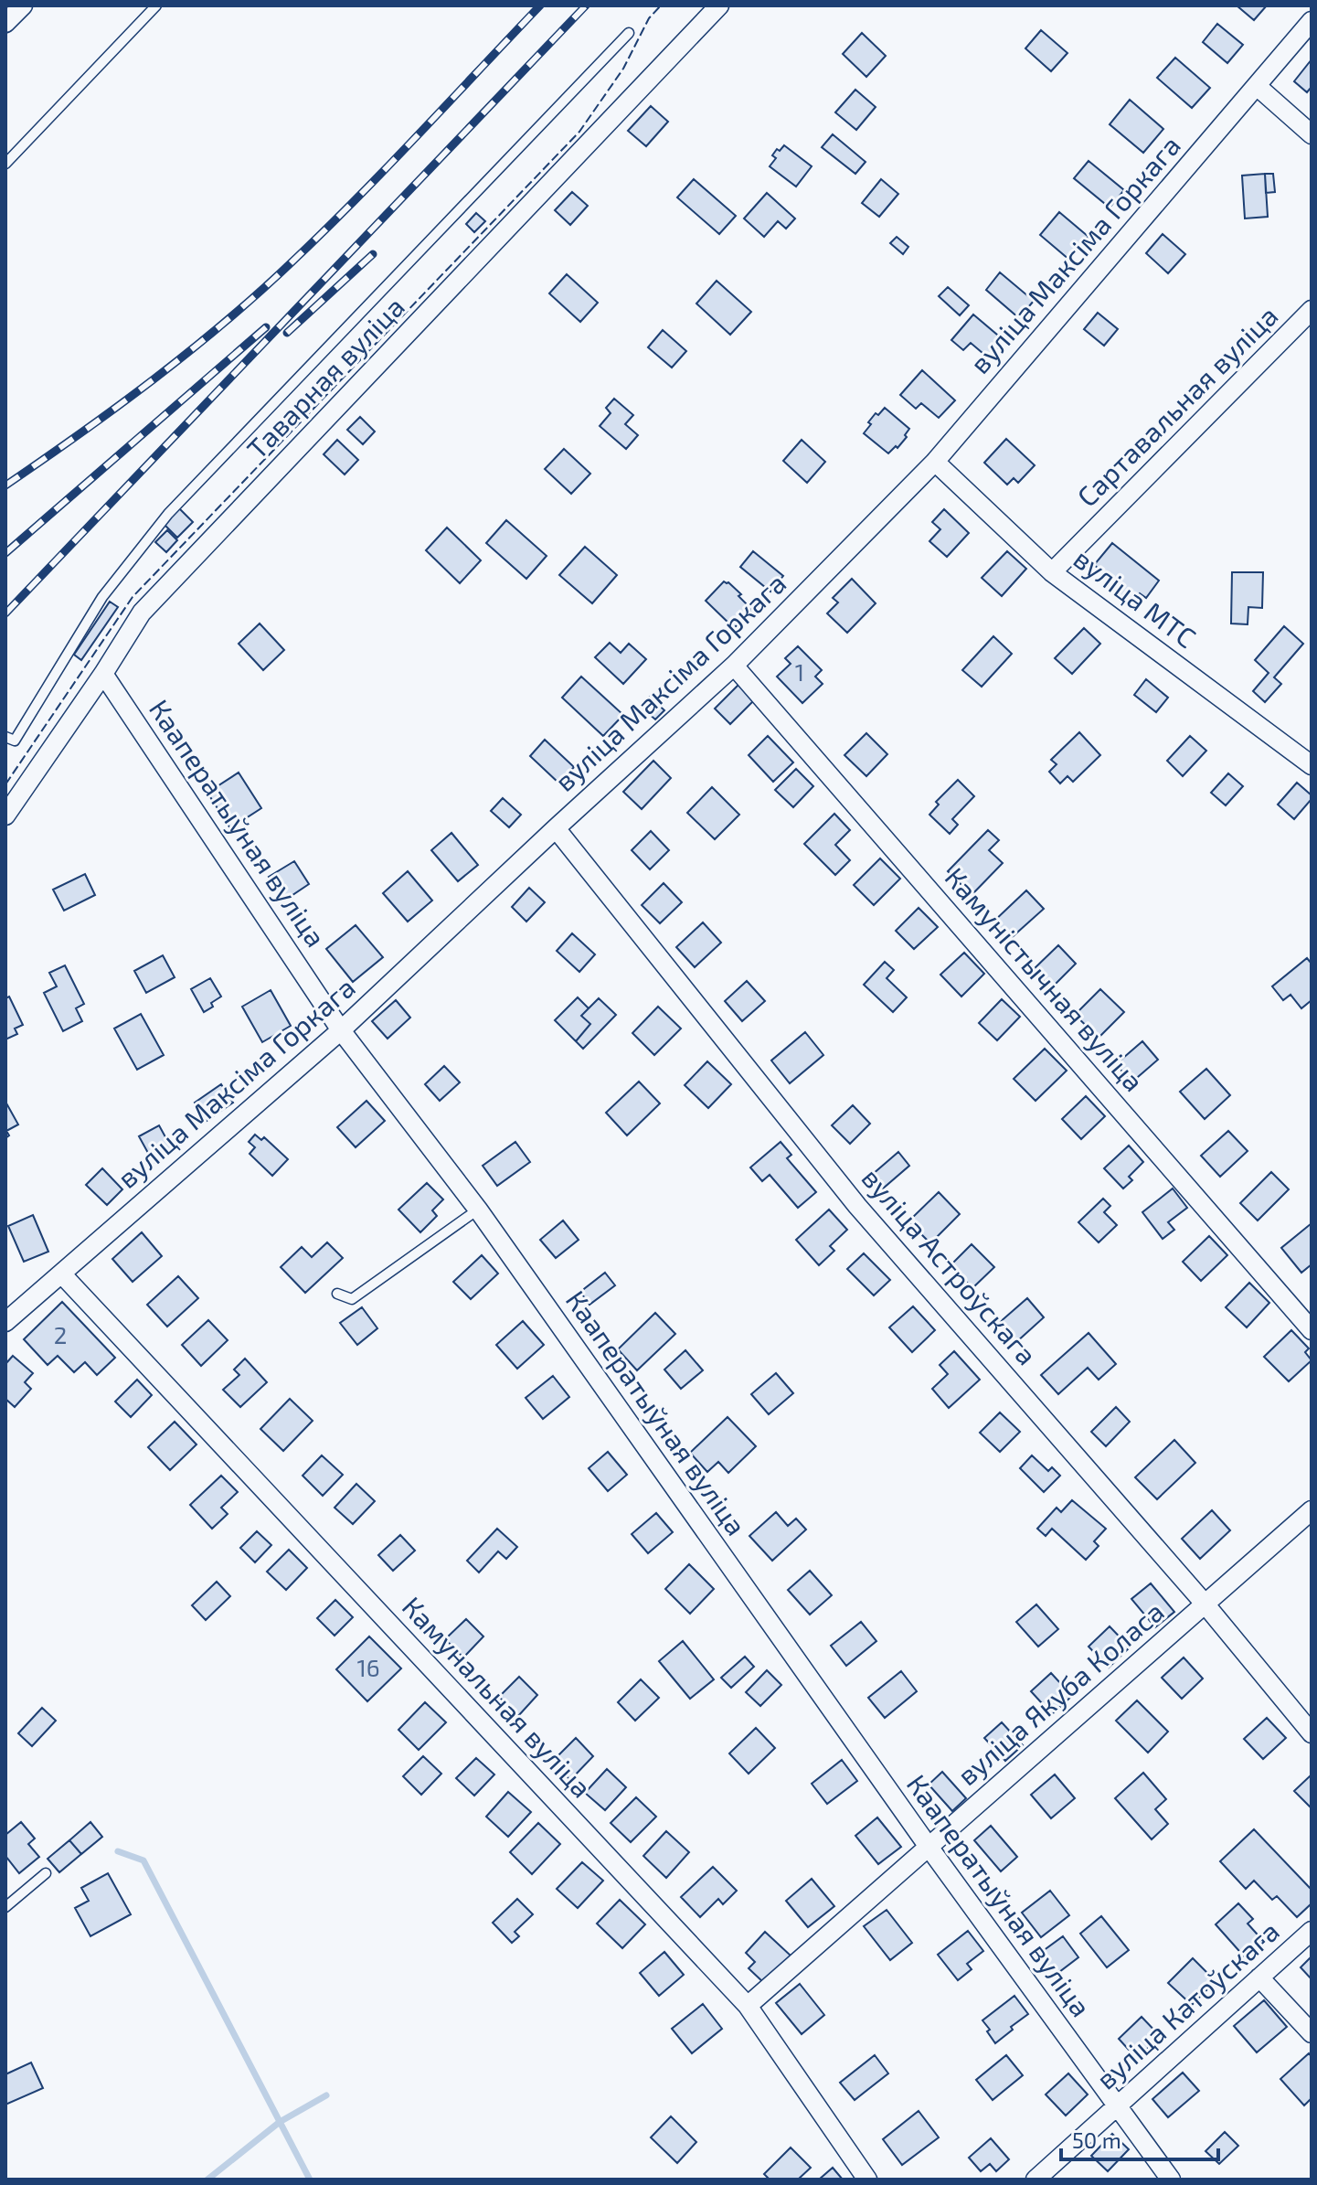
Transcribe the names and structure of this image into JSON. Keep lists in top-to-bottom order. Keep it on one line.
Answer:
{"streets":{"street":["вуліца Максіма Горкага","Таварная вуліца","Сартавальная вуліца","вуліца МТС","Кааператыўная вуліца","Камуністычная вуліца","вуліца Астроўскага","вуліца Якуба Коласа","Камунальная вуліца","вуліца Катоўскага"]},"crossings":[["вуліца Максіма Горкага","вуліца МТС"],["вуліца Максіма Горкага","Кааператыўная вуліца"],["вуліца Максіма Горкага","Камуністычная вуліца"],["вуліца Максіма Горкага","вуліца Астроўскага"],["вуліца Максіма Горкага","Камунальная вуліца"],["Таварная вуліца","Кааператыўная вуліца"],["Сартавальная вуліца","вуліца МТС"],["Кааператыўная вуліца","вуліца Якуба Коласа"],["Кааператыўная вуліца","вуліца Катоўскага"],["вуліца Астроўскага","вуліца Якуба Коласа"],["вуліца Якуба Коласа","Камунальная вуліца"]],"house_numbers":["1","2","16"],"scale_bar":"50 m"}
